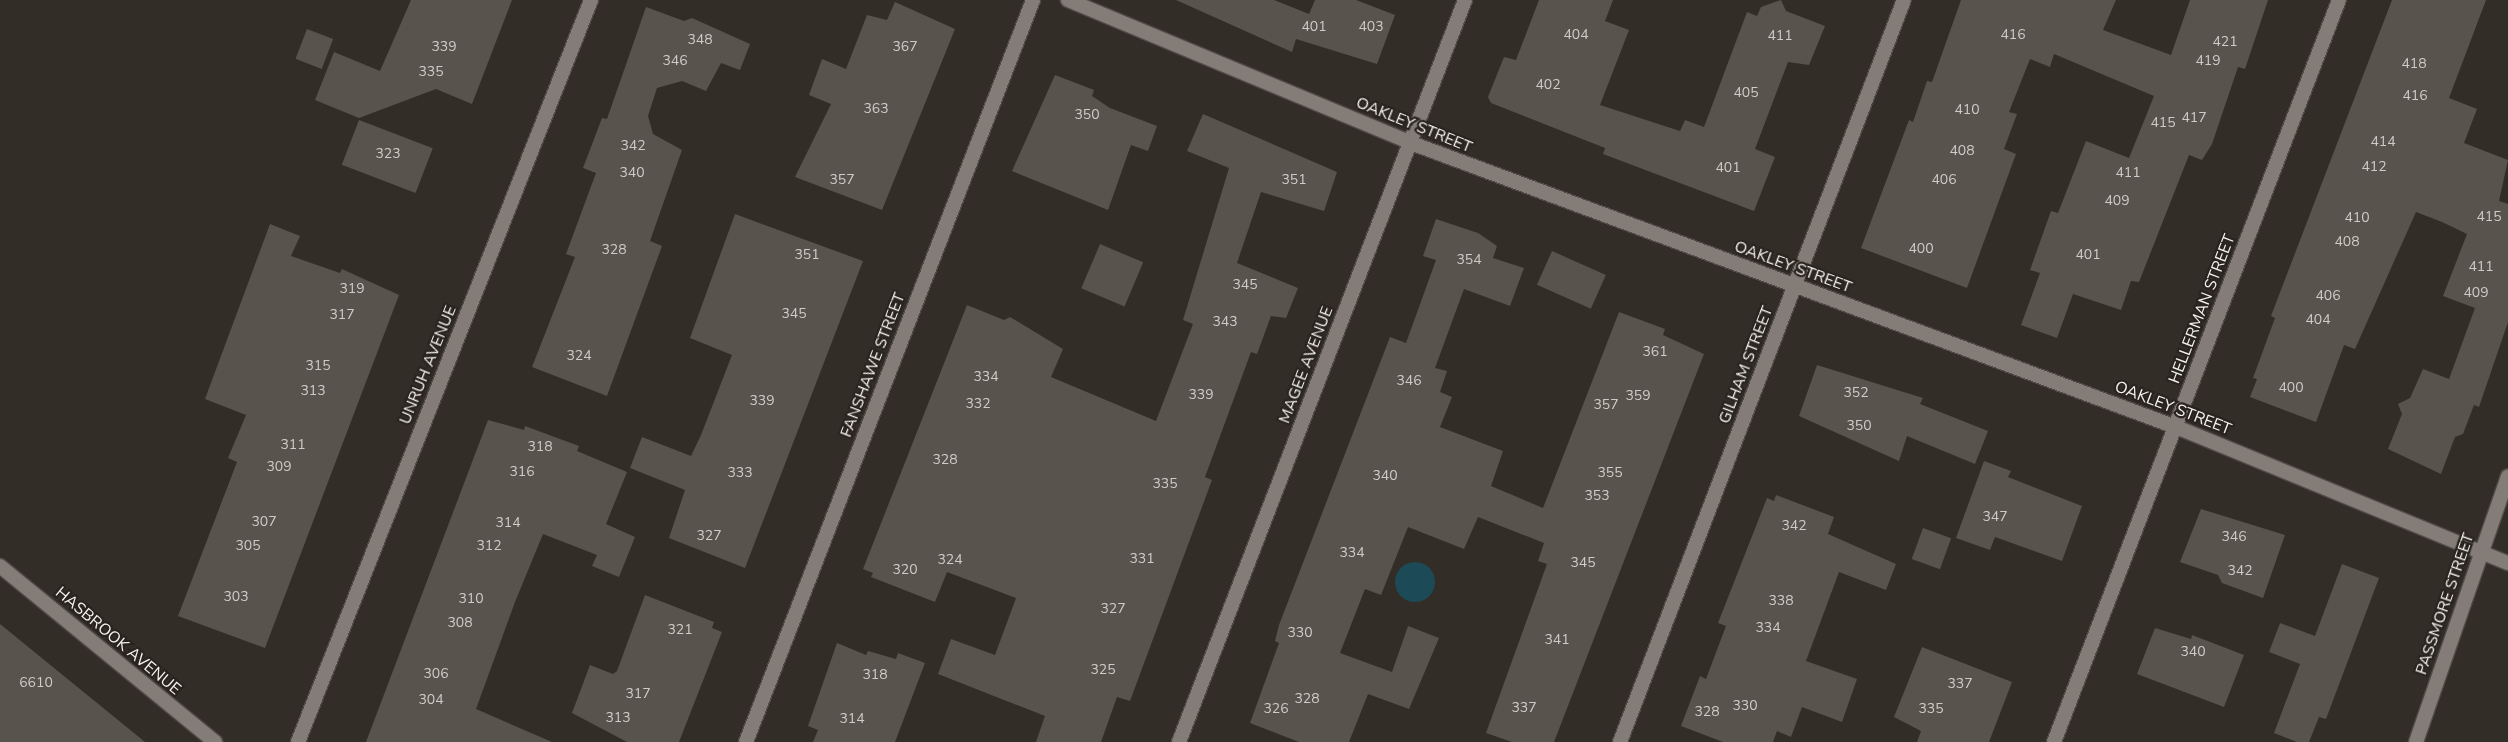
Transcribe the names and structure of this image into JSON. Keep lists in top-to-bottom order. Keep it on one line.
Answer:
{"streets":{"street":["OAKLEY STREET","HELLERMAN STREET","UNRUH AVENUE","FANSHAWE STREET","MAGEE AVENUE","GILHAM STREET","PASSMORE STREET","HASBROOK AVENUE"]},"crossings":[["OAKLEY STREET","HELLERMAN STREET"],["OAKLEY STREET","MAGEE AVENUE"],["OAKLEY STREET","GILHAM STREET"],["OAKLEY STREET","PASSMORE STREET"]],"house_numbers":["401","403","404","416","411","348","421","339","367","346","419","418","335","402","405","416","363","410","350","417","415","414","342","408","323","412","401","340","411","357","351","406","409","415","410","408","400","328","351","401","354","411","345","319","409","406","345","317","404","343","361","324","315","334","346","400","313","352","339","359","339","332","357","350","311","318","328","309","316","333","355","340","335","353","347","307","314","342","327","346","305","312","334","331","324","345","320","342","303","310","338","327","308","334","321","330","341","340","325","306","318","6610","337","317","328","304","330","337","326","335","328","313","314"]}
